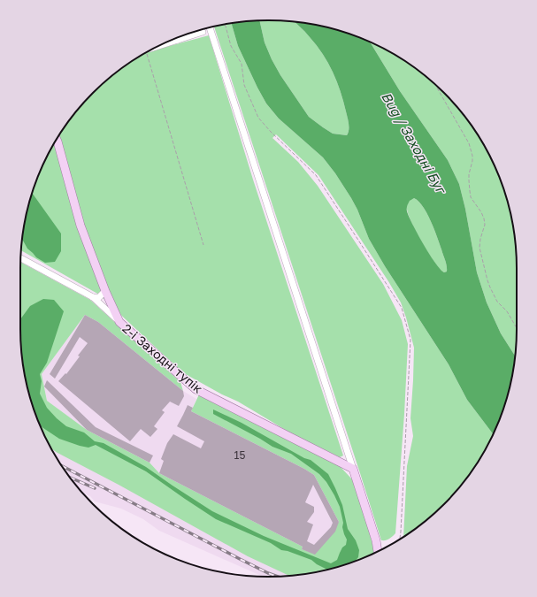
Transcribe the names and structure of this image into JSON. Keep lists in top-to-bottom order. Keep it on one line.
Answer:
{"streets":{"main road":["2-і Заходні тупік"]},"water":["Bug / Заходні Буг"],"house_numbers":["15"]}
